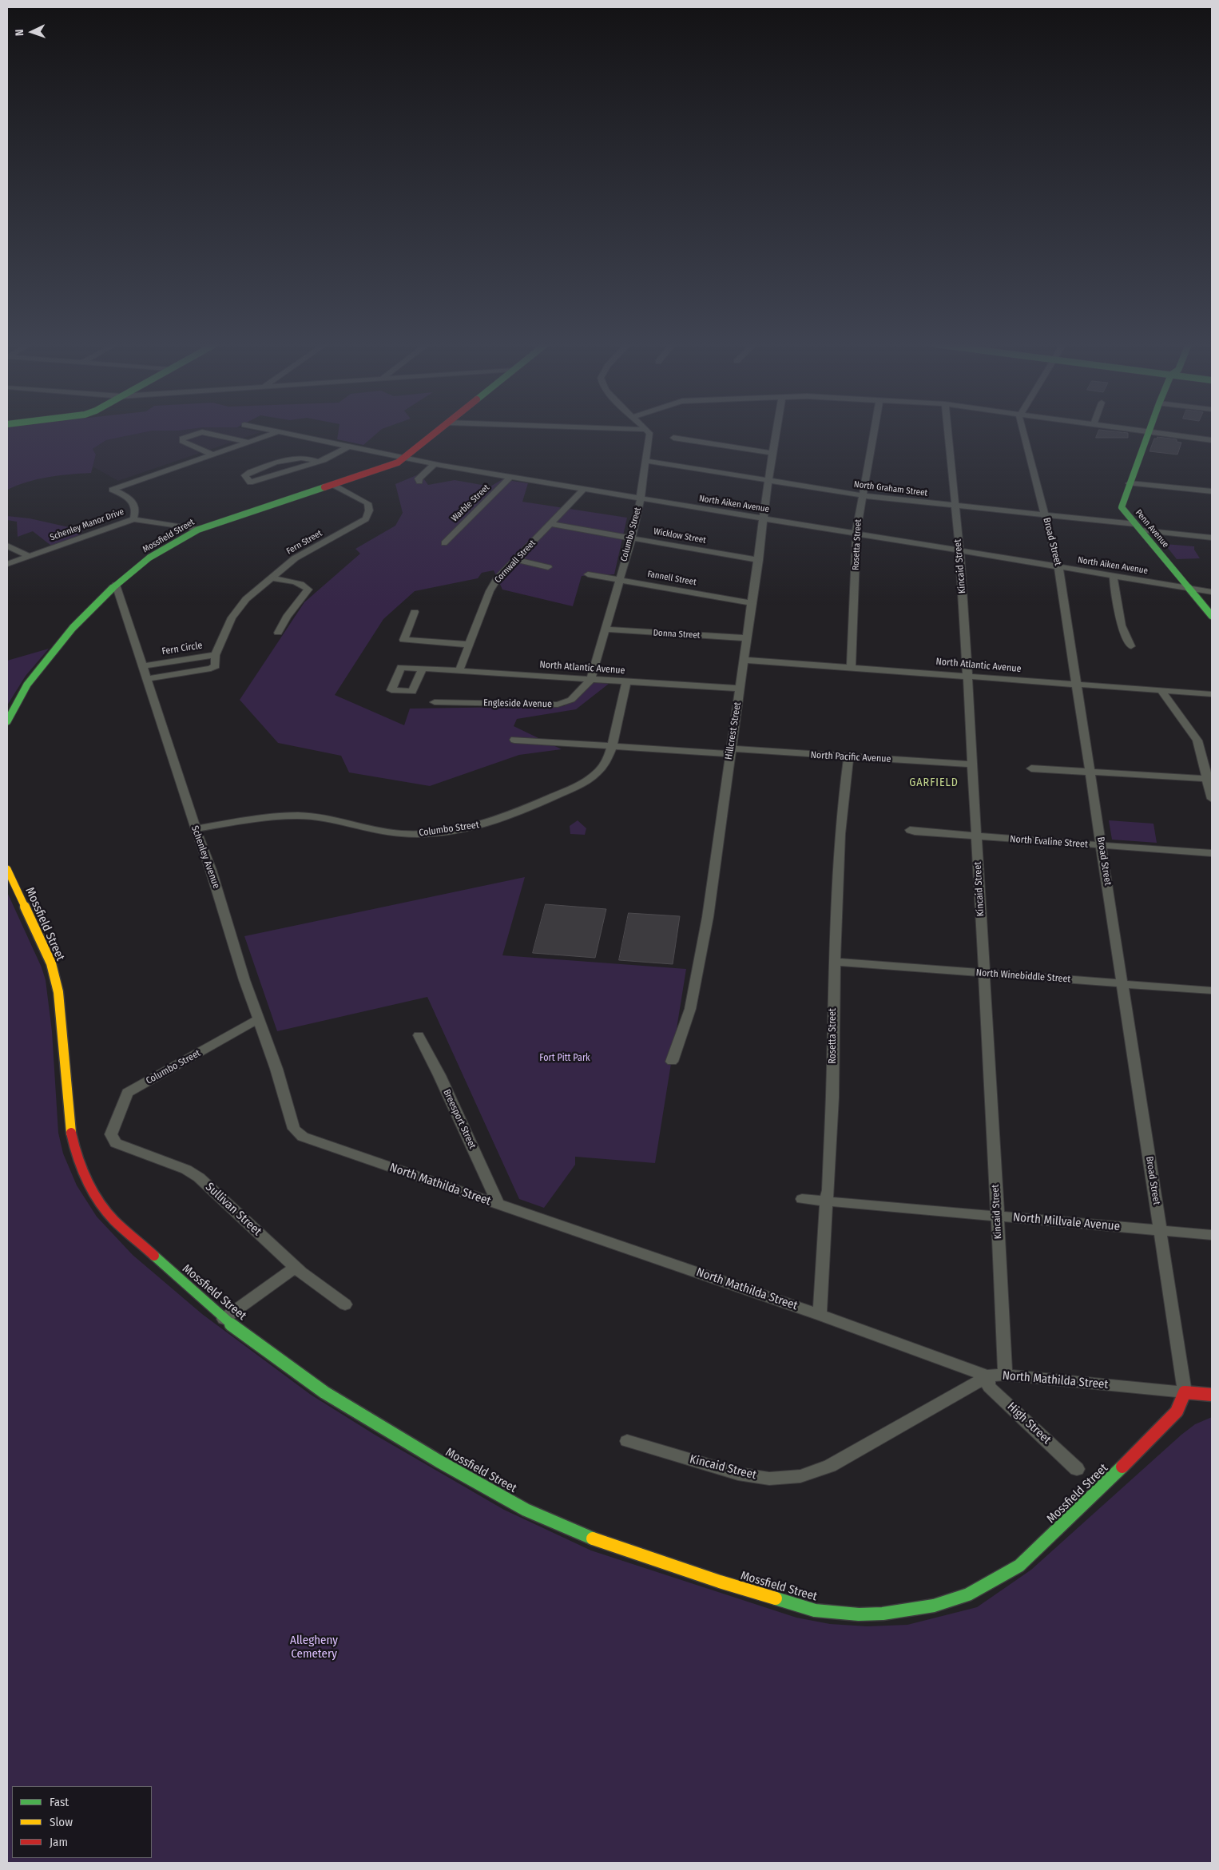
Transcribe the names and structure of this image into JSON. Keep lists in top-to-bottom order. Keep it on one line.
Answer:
{"streets":{"street":["North Graham Street","Warble Street","North Aiken Avenue","Schenley Manor Drive","Penn Avenue","Columbo Street","Mossfield Street","Wicklow Street","Broad Street","Fern Street","Rosetta Street","Cornwall Street","Kincaid Street","Fannell Street","Donna Street","Fern Circle","North Atlantic Avenue","Engleside Avenue","Hillcrest Street","North Pacific Avenue","North Evaline Street","Schenley Avenue","North Winebiddle Street","Breesport Street","North Mathilda Street","Sullivan Street","North Millvale Avenue","High Street"]},"crossings":[["North Graham Street","Penn Avenue"],["North Graham Street","Columbo Street"],["North Graham Street","Broad Street"],["North Graham Street","Rosetta Street"],["North Graham Street","Kincaid Street"],["North Graham Street","Hillcrest Street"],["Warble Street","North Aiken Avenue"],["North Aiken Avenue","Penn Avenue"],["North Aiken Avenue","Columbo Street"],["North Aiken Avenue","Mossfield Street"],["North Aiken Avenue","Broad Street"],["North Aiken Avenue","Rosetta Street"],["North Aiken Avenue","Cornwall Street"],["North Aiken Avenue","Kincaid Street"],["North Aiken Avenue","Hillcrest Street"],["Columbo Street","Wicklow Street"],["Columbo Street","Fannell Street"],["Columbo Street","Donna Street"],["Columbo Street","North Atlantic Avenue"],["Columbo Street","Engleside Avenue"],["Columbo Street","North Pacific Avenue"],["Columbo Street","Schenley Avenue"],["Columbo Street","Sullivan Street"],["Mossfield Street","Broad Street"],["Mossfield Street","Fern Street"],["Mossfield Street","Schenley Avenue"],["Mossfield Street","North Mathilda Street"],["Wicklow Street","Cornwall Street"],["Wicklow Street","Hillcrest Street"],["Broad Street","North Atlantic Avenue"],["Broad Street","North Evaline Street"],["Broad Street","North Winebiddle Street"],["Broad Street","North Mathilda Street"],["Broad Street","North Millvale Avenue"],["Fern Street","Fern Circle"],["Rosetta Street","North Atlantic Avenue"],["Rosetta Street","North Pacific Avenue"],["Rosetta Street","North Winebiddle Street"],["Rosetta Street","North Mathilda Street"],["Rosetta Street","North Millvale Avenue"],["Cornwall Street","North Atlantic Avenue"],["Kincaid Street","North Atlantic Avenue"],["Kincaid Street","North Pacific Avenue"],["Kincaid Street","North Evaline Street"],["Kincaid Street","North Winebiddle Street"],["Kincaid Street","North Mathilda Street"],["Kincaid Street","North Millvale Avenue"],["Kincaid Street","High Street"],["Fannell Street","Hillcrest Street"],["Donna Street","Hillcrest Street"],["Fern Circle","Schenley Avenue"],["North Atlantic Avenue","Engleside Avenue"],["North Atlantic Avenue","Hillcrest Street"],["Hillcrest Street","North Pacific Avenue"],["Schenley Avenue","North Mathilda Street"],["Breesport Street","North Mathilda Street"],["North Mathilda Street","High Street"]],"districts":["GARFIELD"],"parks":["Fort Pitt Park","Allegheny Cemetery"],"legend":["Fast","Slow","Jam"],"north":"left"}
